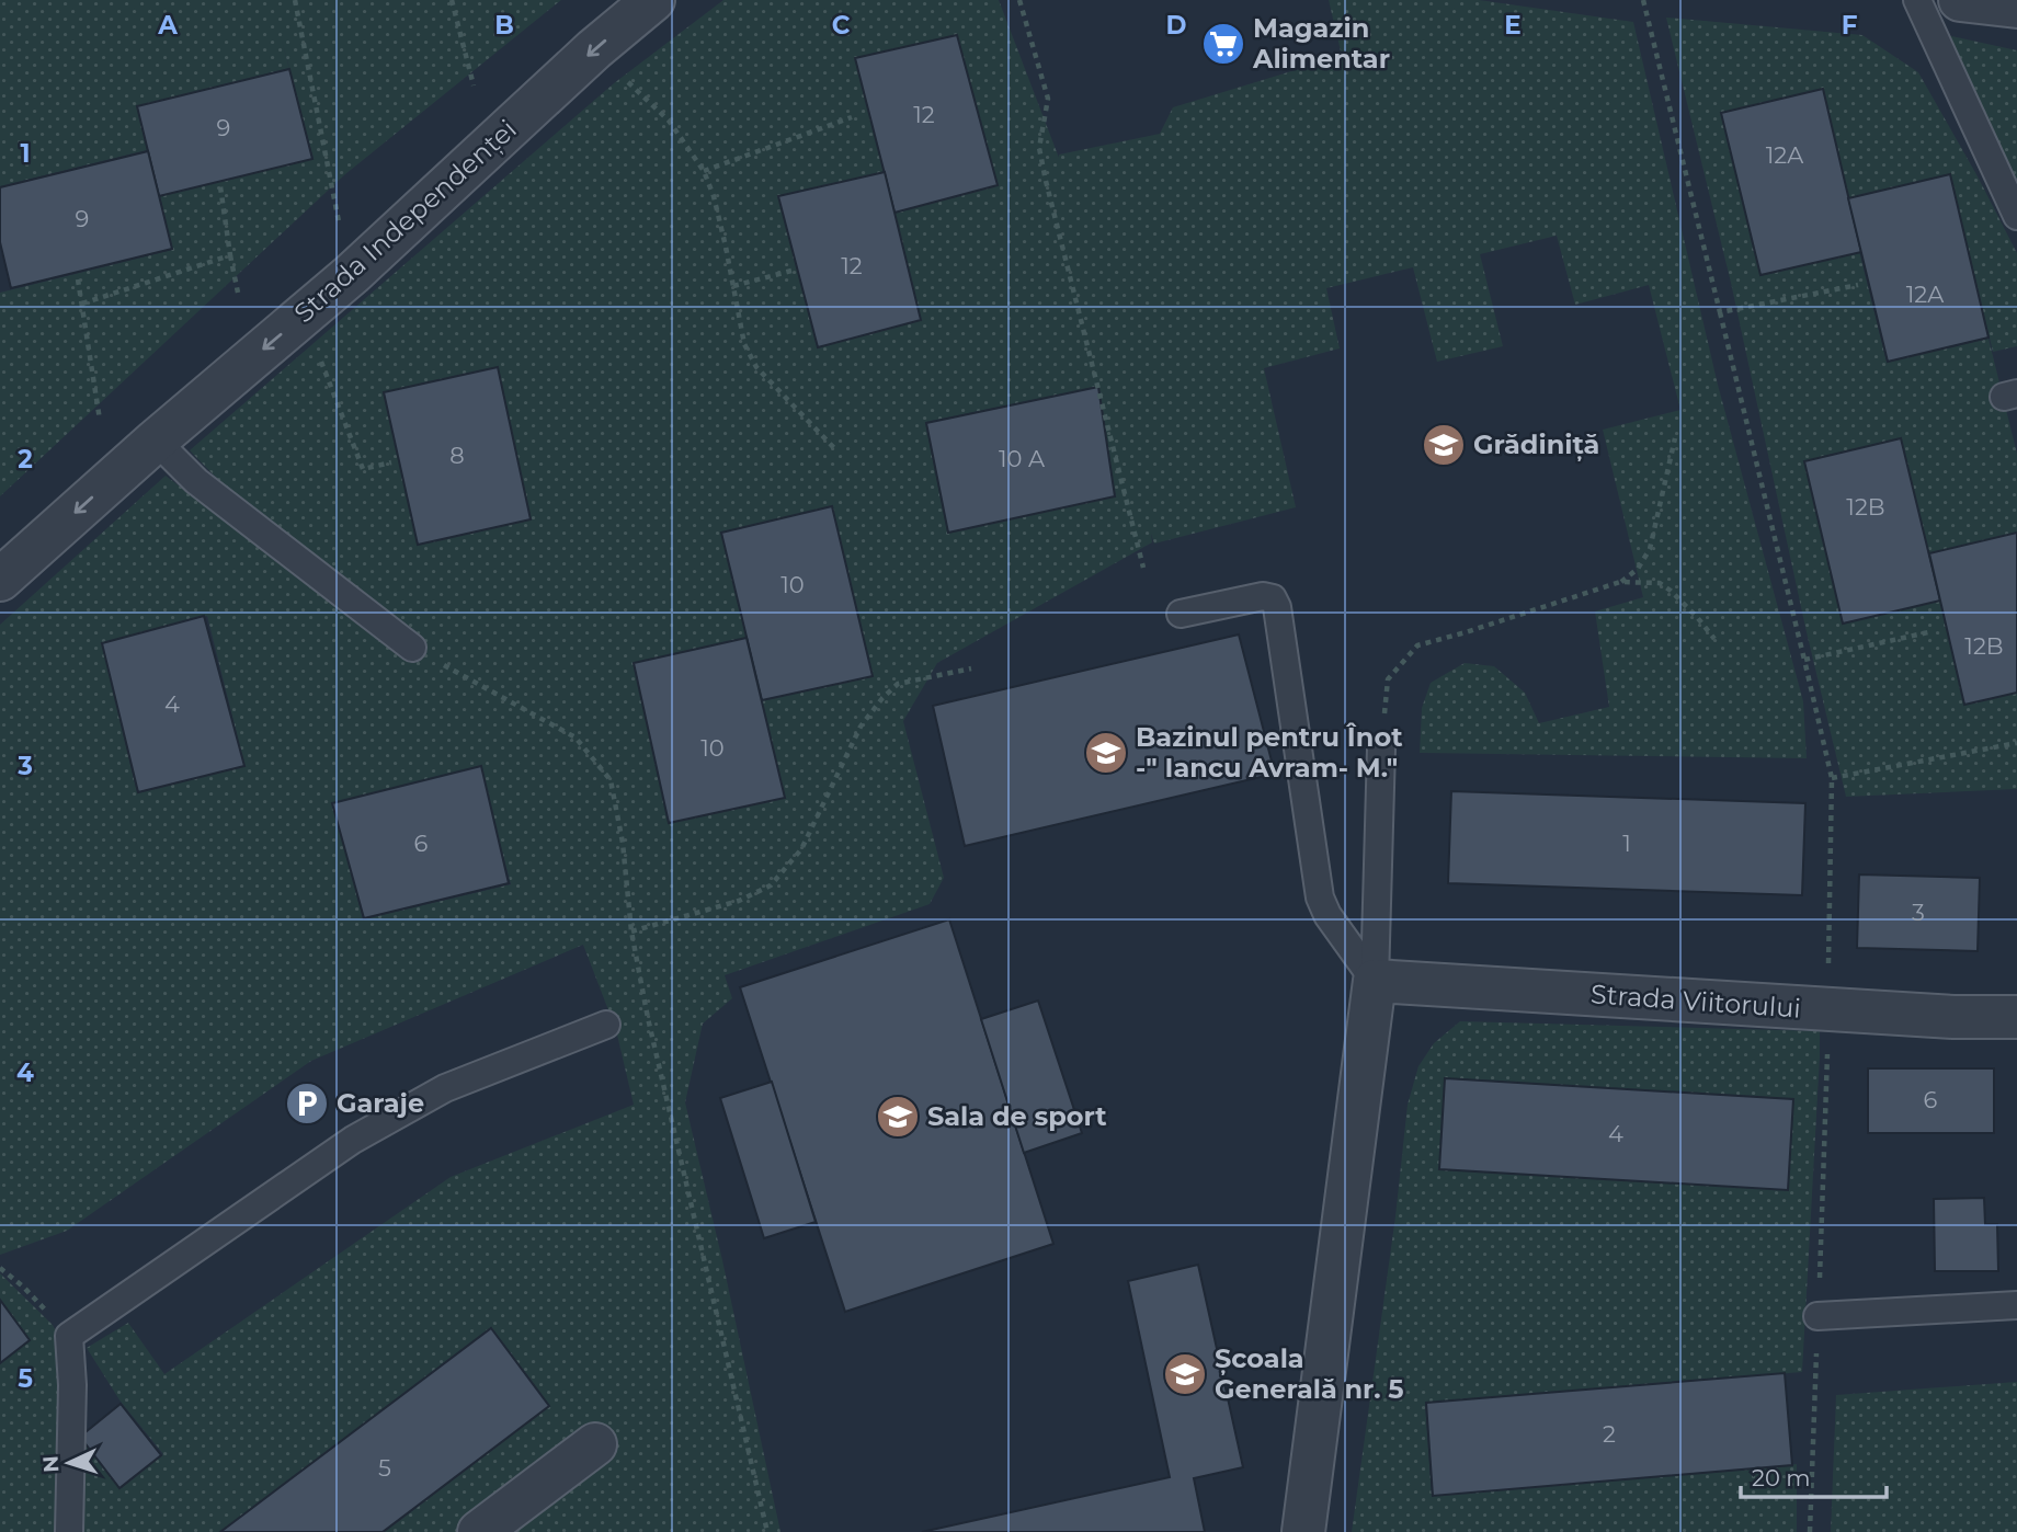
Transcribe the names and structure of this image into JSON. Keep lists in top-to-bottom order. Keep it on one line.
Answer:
{"streets":{"street":["Strada Independenței","Strada Viitorului"]},"one_way":["Strada Independenței"],"places":{"supermarket":["Magazin Alimentar"],"school or university":["Grădiniță","Bazinul pentru Înot -\" Iancu Avram- M.\"","Sala de sport","Școala Generală nr. 5"],"parking":["Garaje"]},"house_numbers":["12","9","12A","9","12","12A","8","10 A","12B","10","12B","4","10","6","1","3","6","4","2","5"],"scale_bar":"20 m","north":"left","grid":{"columns":["A","B","C","D","E","F"],"rows":["1","2","3","4","5"]}}
